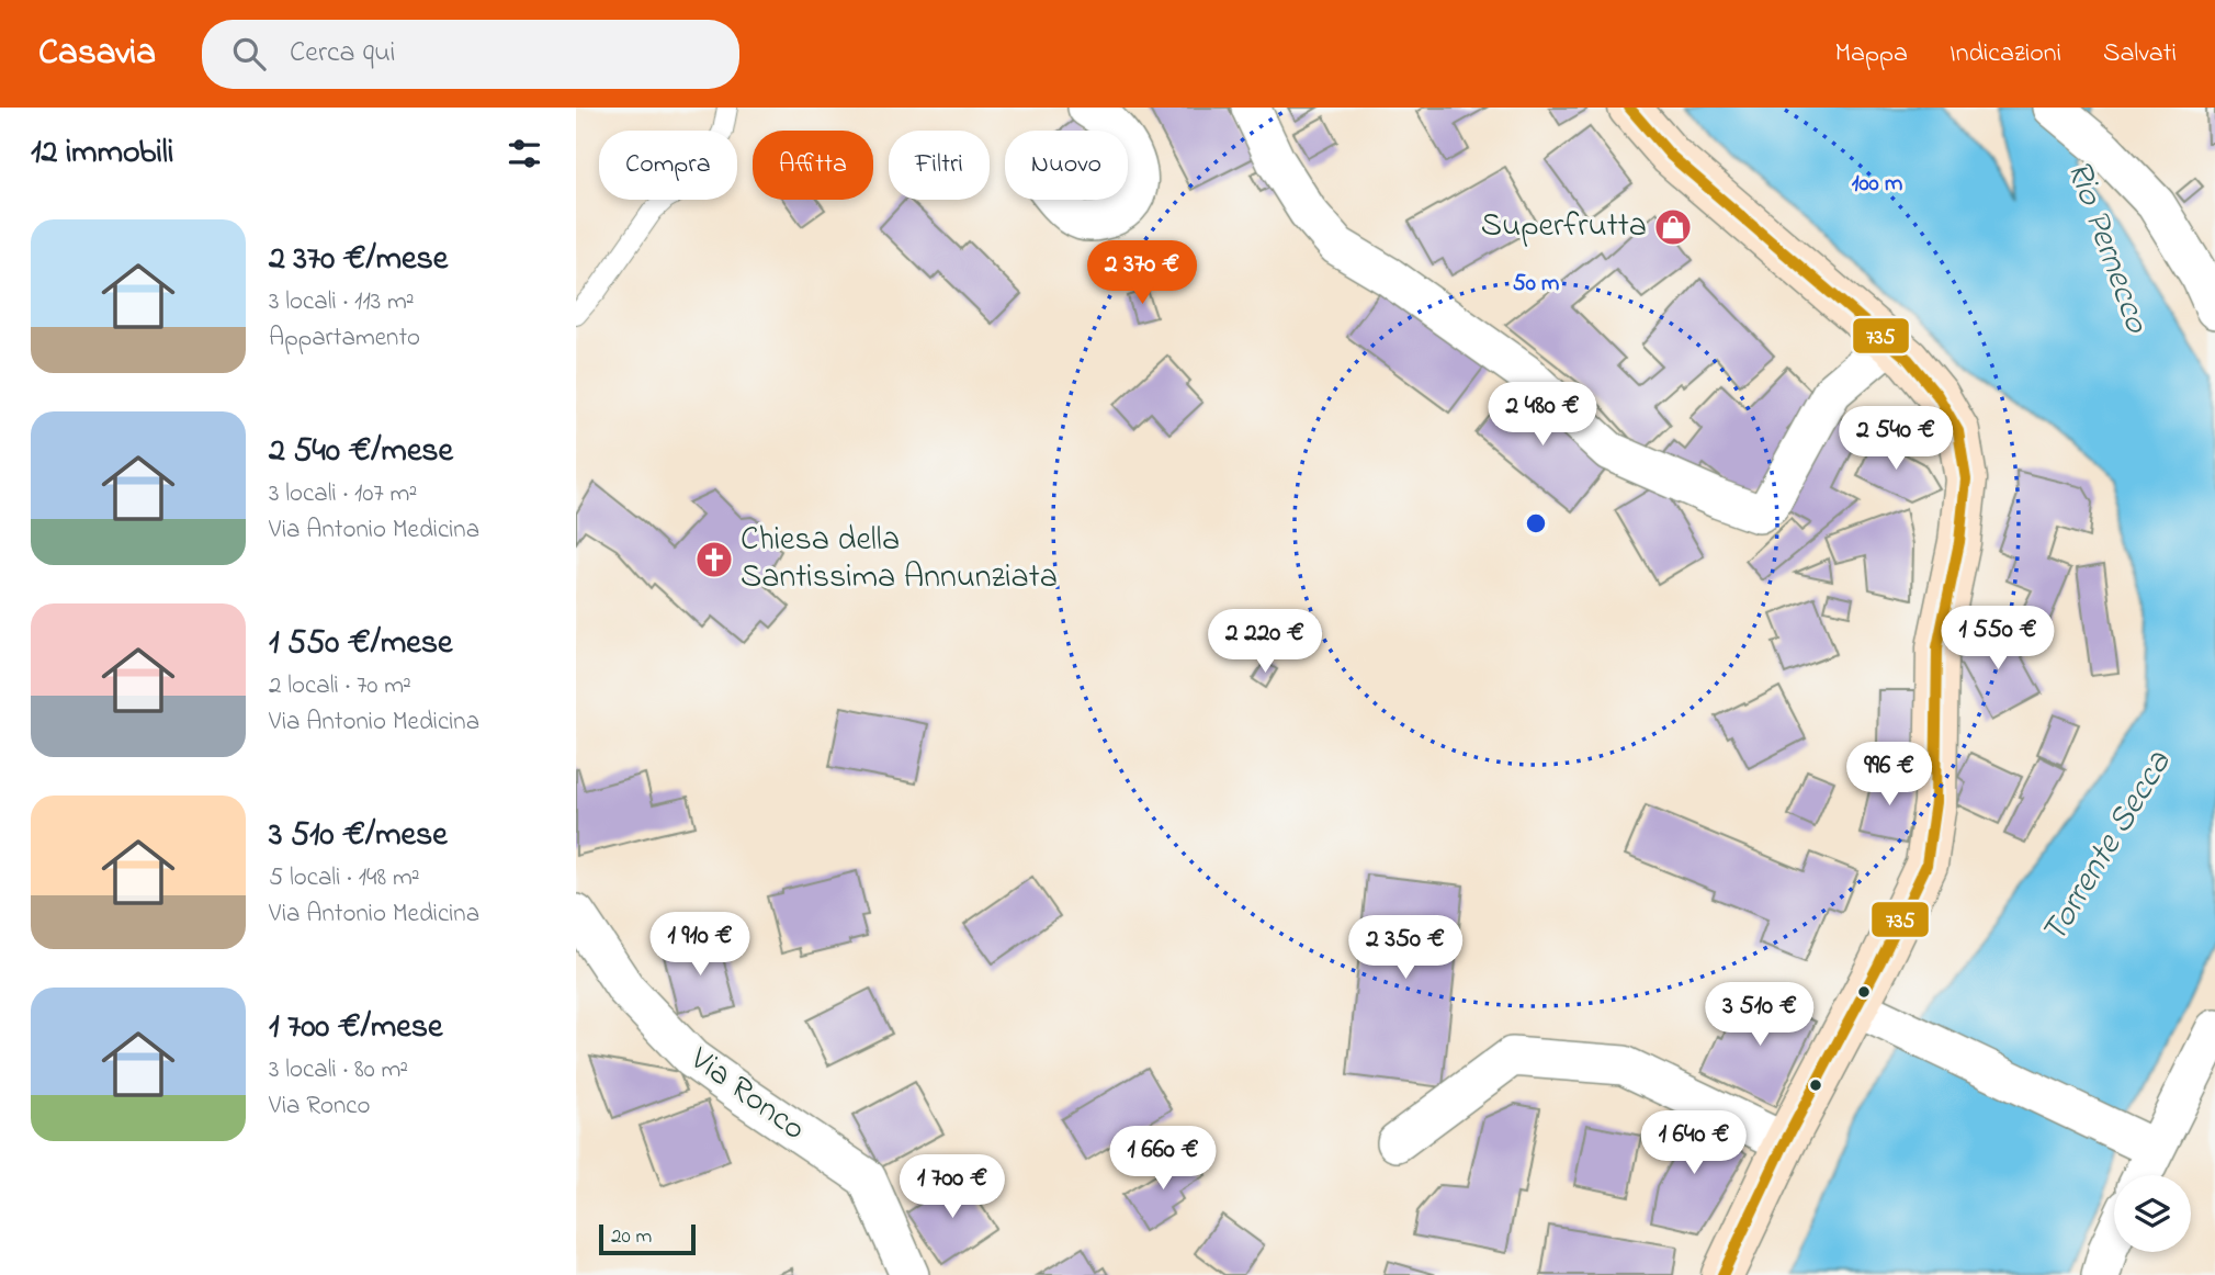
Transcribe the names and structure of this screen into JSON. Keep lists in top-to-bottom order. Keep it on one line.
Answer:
{"streets":{"street":["Via Ronco"]},"water":["Rio Pernecco","Torrente Secca"],"places":{"shop":["Superfrutta"],"church":["Chiesa della Santissima Annunziata"]},"lines":["transit line 735"],"scale_bar":"20 m","page":{"header":"Casavia","search":"Cerca qui","nav":["Mappa","Indicazioni","Salvati"],"heading":"12 immobili","chip":["Compra","Affitta","Filtri","Nuovo"],"list":[{"name":"2 370 €/mese","note":"3 locali · 113 m² · Appartamento"},{"name":"2 540 €/mese","note":"3 locali · 107 m² · Via Antonio Medicina"},{"name":"1 550 €/mese","note":"2 locali · 70 m² · Via Antonio Medicina"},{"name":"3 510 €/mese","note":"5 locali · 148 m² · Via Antonio Medicina"},{"name":"1 700 €/mese","note":"3 locali · 80 m² · Via Ronco"}],"price":["2 370 €","2 480 €","2 540 €","1 550 €","2 220 €","996 €","1 910 €","2 350 €","3 510 €","1 640 €","1 660 €","1 700 €"],"scale":"20 m"},"rings":["100 m","50 m"]}
